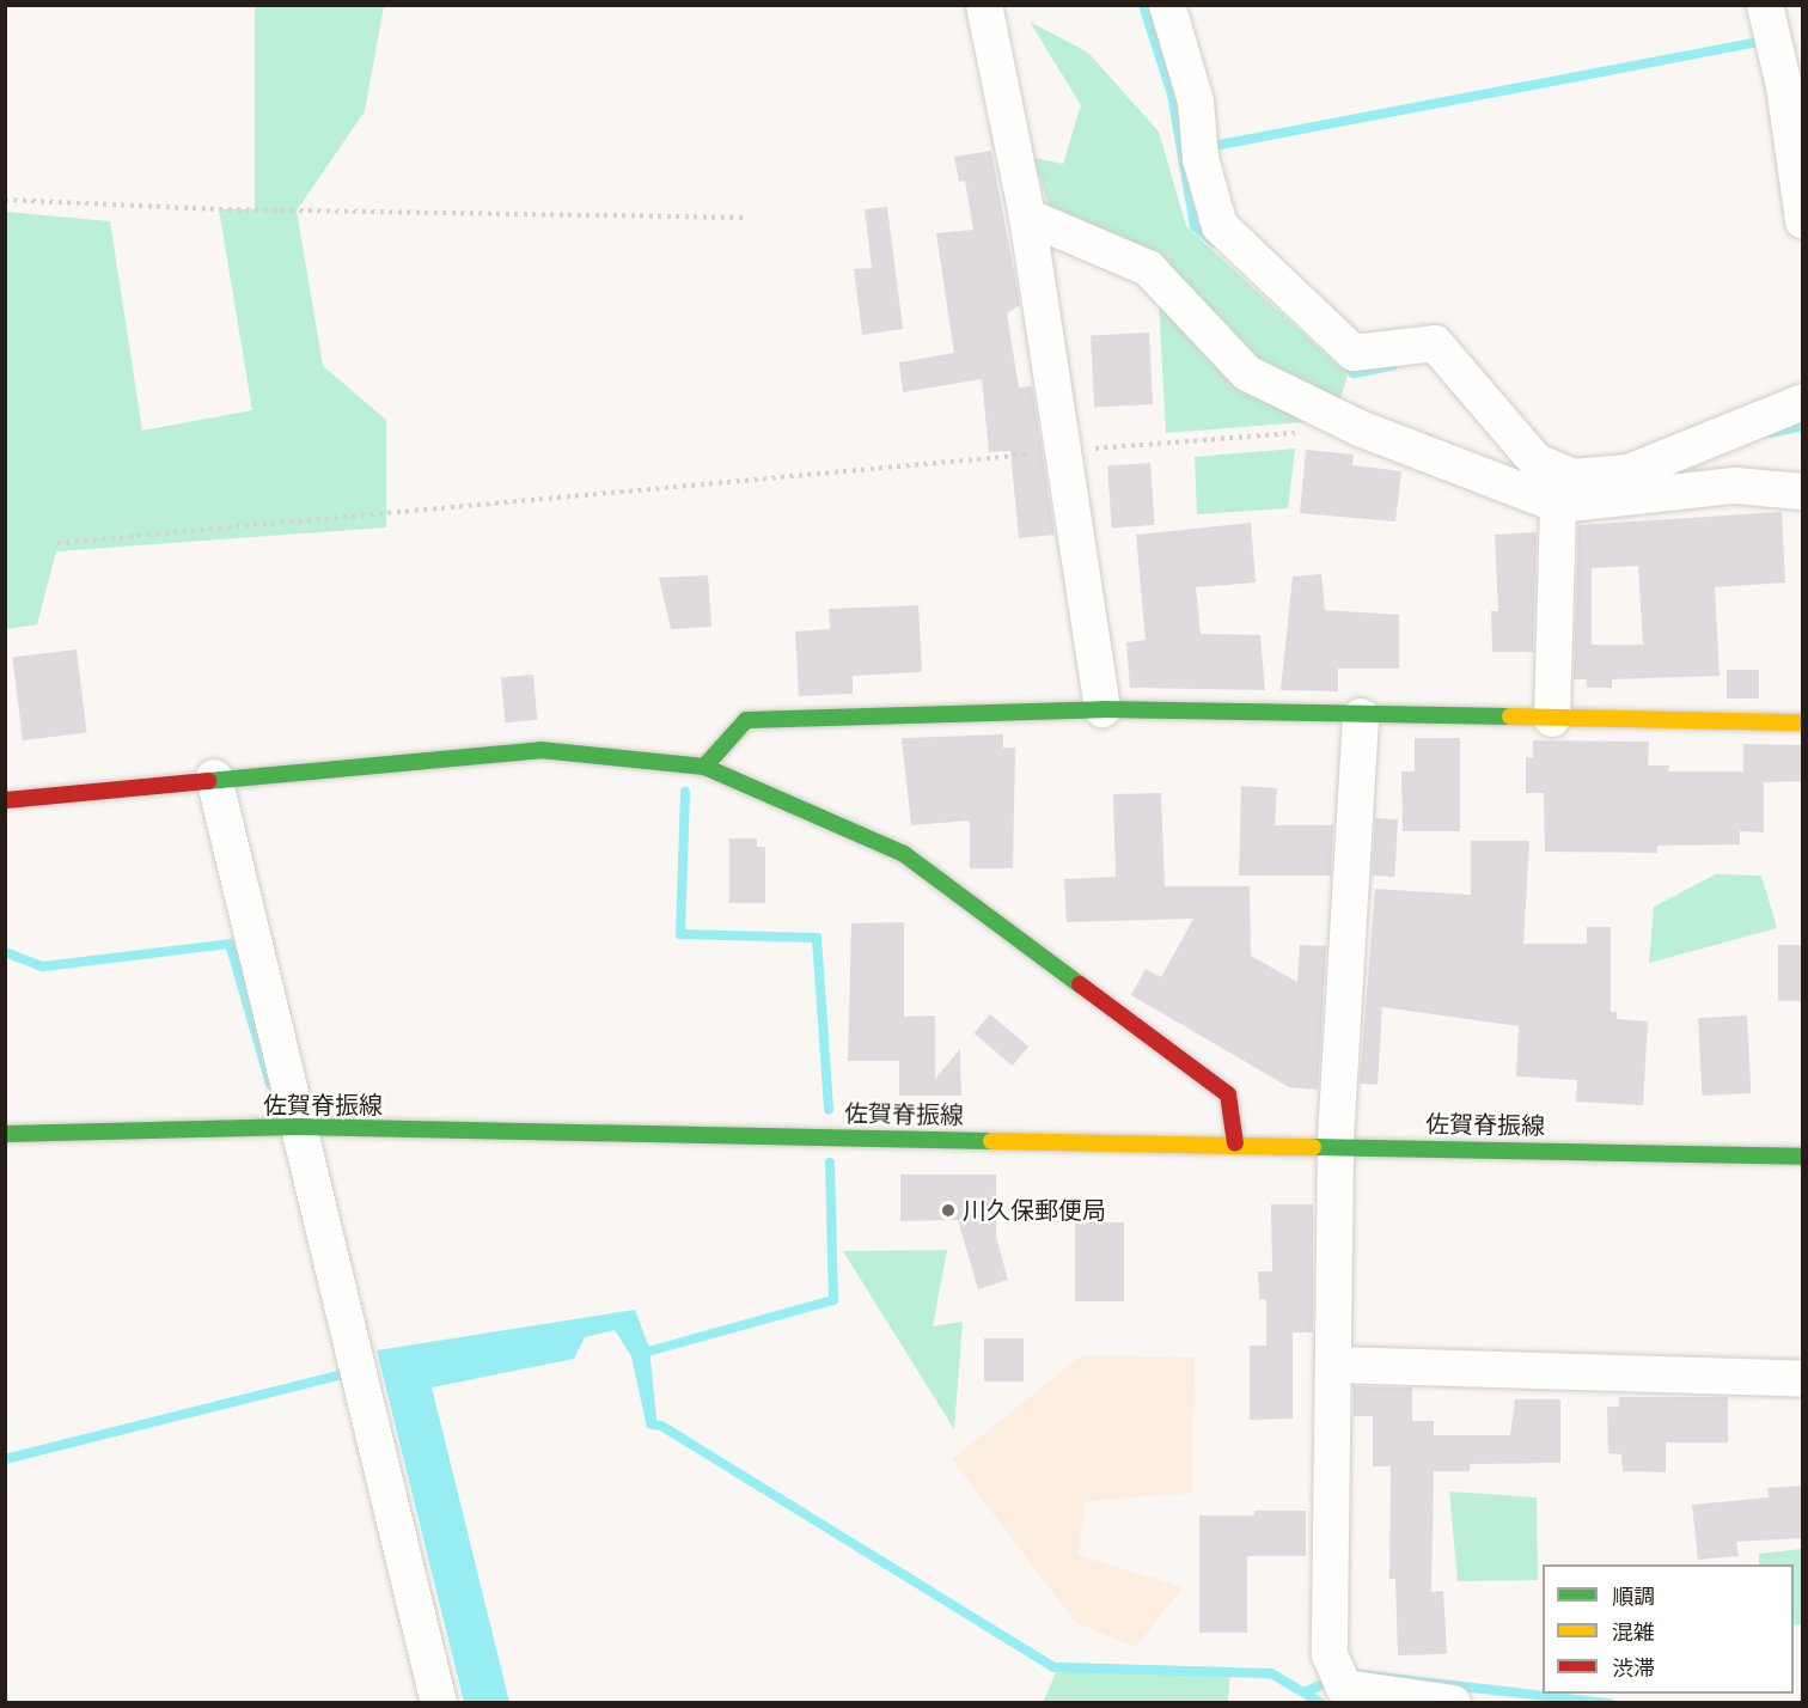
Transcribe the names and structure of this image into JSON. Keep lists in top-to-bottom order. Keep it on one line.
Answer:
{"streets":{"street":["佐賀脊振線"]},"places":["川久保郵便局"],"legend":["順調","混雑","渋滞"]}
